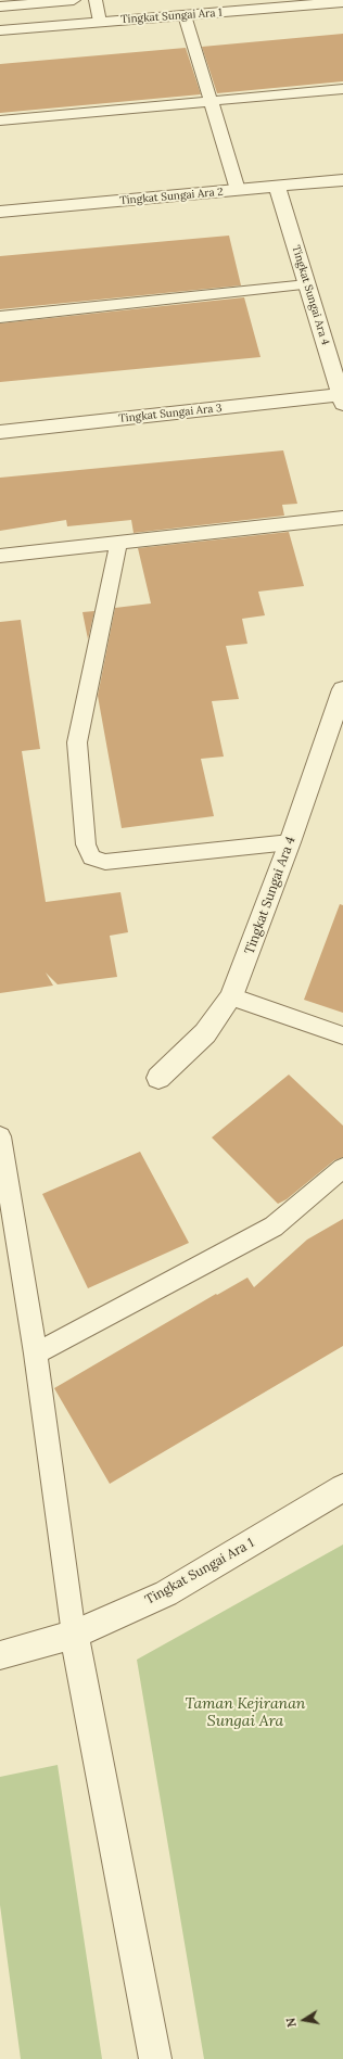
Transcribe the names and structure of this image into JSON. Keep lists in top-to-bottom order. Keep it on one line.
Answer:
{"streets":{"street":["Tingkat Sungai Ara 1","Tingkat Sungai Ara 2","Tingkat Sungai Ara 4","Tingkat Sungai Ara 3"]},"crossings":[["Tingkat Sungai Ara 2","Tingkat Sungai Ara 4"],["Tingkat Sungai Ara 4","Tingkat Sungai Ara 3"]],"parks":["Taman Kejiranan Sungai Ara"],"north":"left"}
